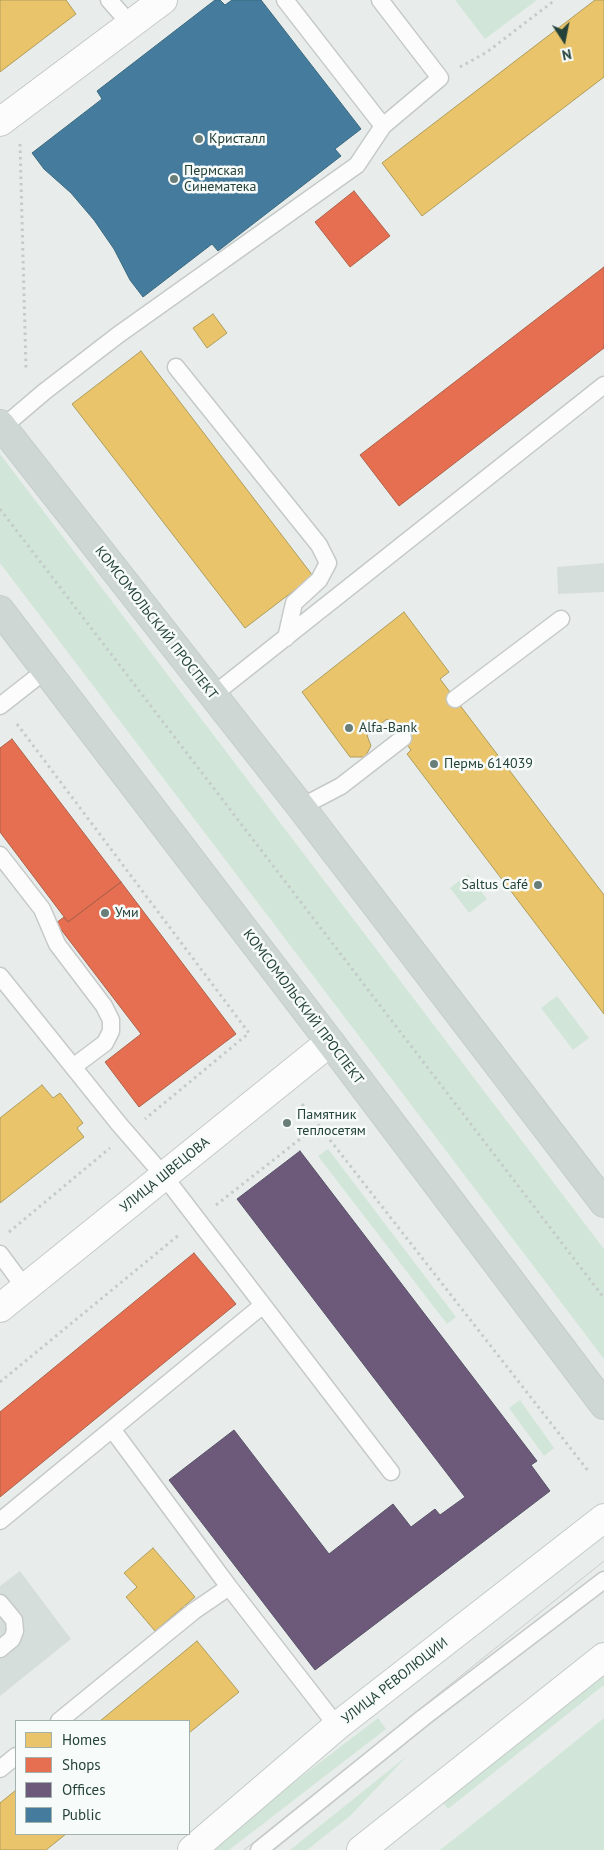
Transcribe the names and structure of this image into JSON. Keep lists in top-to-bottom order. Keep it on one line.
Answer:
{"streets":{"main road":["КОМСОМОЛЬСКИЙ ПРОСПЕКТ","УЛИЦА ШВЕЦОВА","УЛИЦА РЕВОЛЮЦИИ"]},"crossings":[["КОМСОМОЛЬСКИЙ ПРОСПЕКТ","УЛИЦА ШВЕЦОВА"]],"places":["Кристалл","Пермская Синематека","Alfa-Bank","Пермь 614039","Saltus Café","Уми","Памятник теплосетям"],"legend":["Homes","Shops","Offices","Public"],"north":"bottom"}
